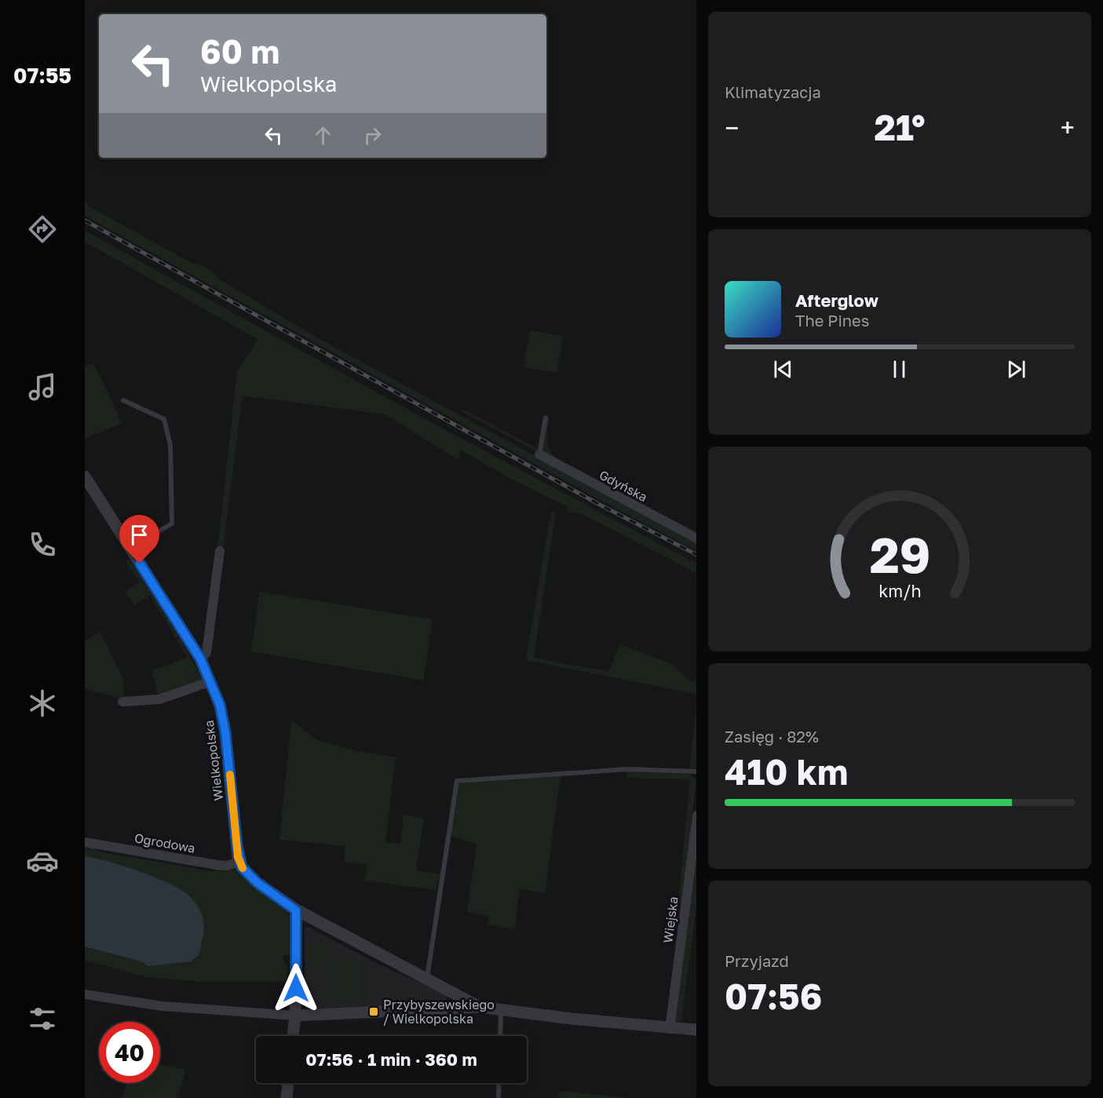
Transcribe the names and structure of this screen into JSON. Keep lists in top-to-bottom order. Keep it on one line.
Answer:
{"streets":{"street":["Gdyńska","Wielkopolska","Ogrodowa","Wiejska"]},"crossings":[["Wielkopolska","Ogrodowa"]],"places":{"transit":["Przybyszewskiego / Wielkopolska"]},"page":{"tabs":"07:55","tile":["Klimatyzacja",["Zasięg · 82%","410 km"],["Przyjazd","07:56"]],"turn":["60 m","Wielkopolska"],"heat":["−","21°","+"],"song":["Afterglow","The Pines"],"limit":"40","trip":"07:56 · 1 min · 360 m","gauge":["29","km/h"]}}
